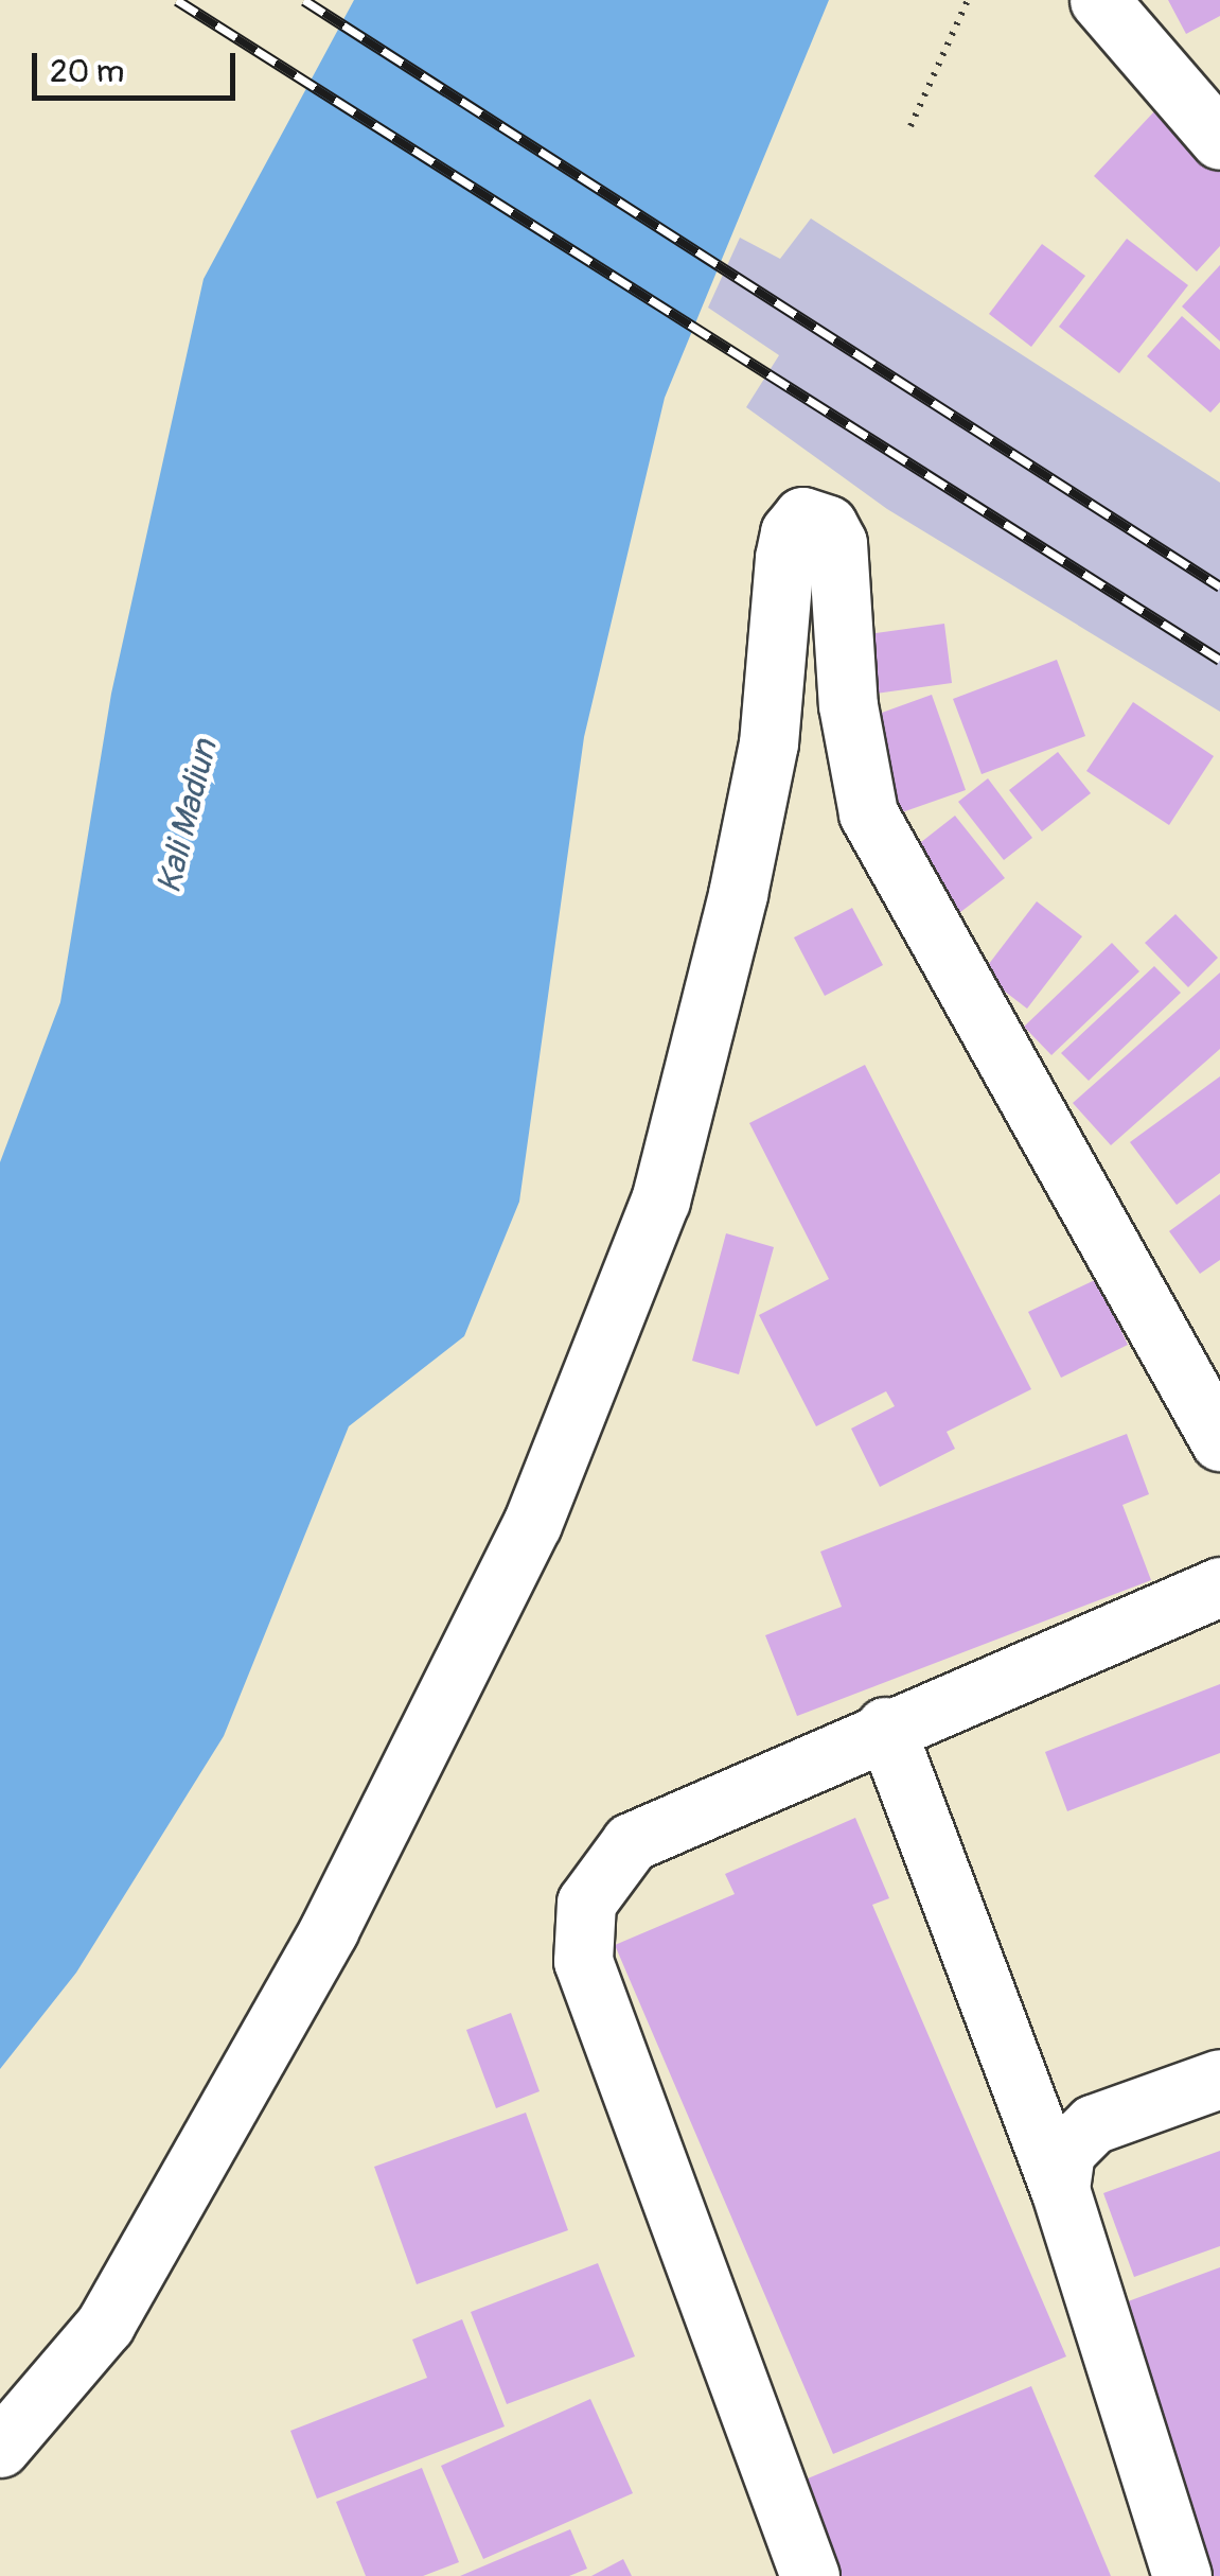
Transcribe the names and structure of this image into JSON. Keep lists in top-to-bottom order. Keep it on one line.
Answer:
{"water":["Kali Madiun"],"scale_bar":"20 m"}
